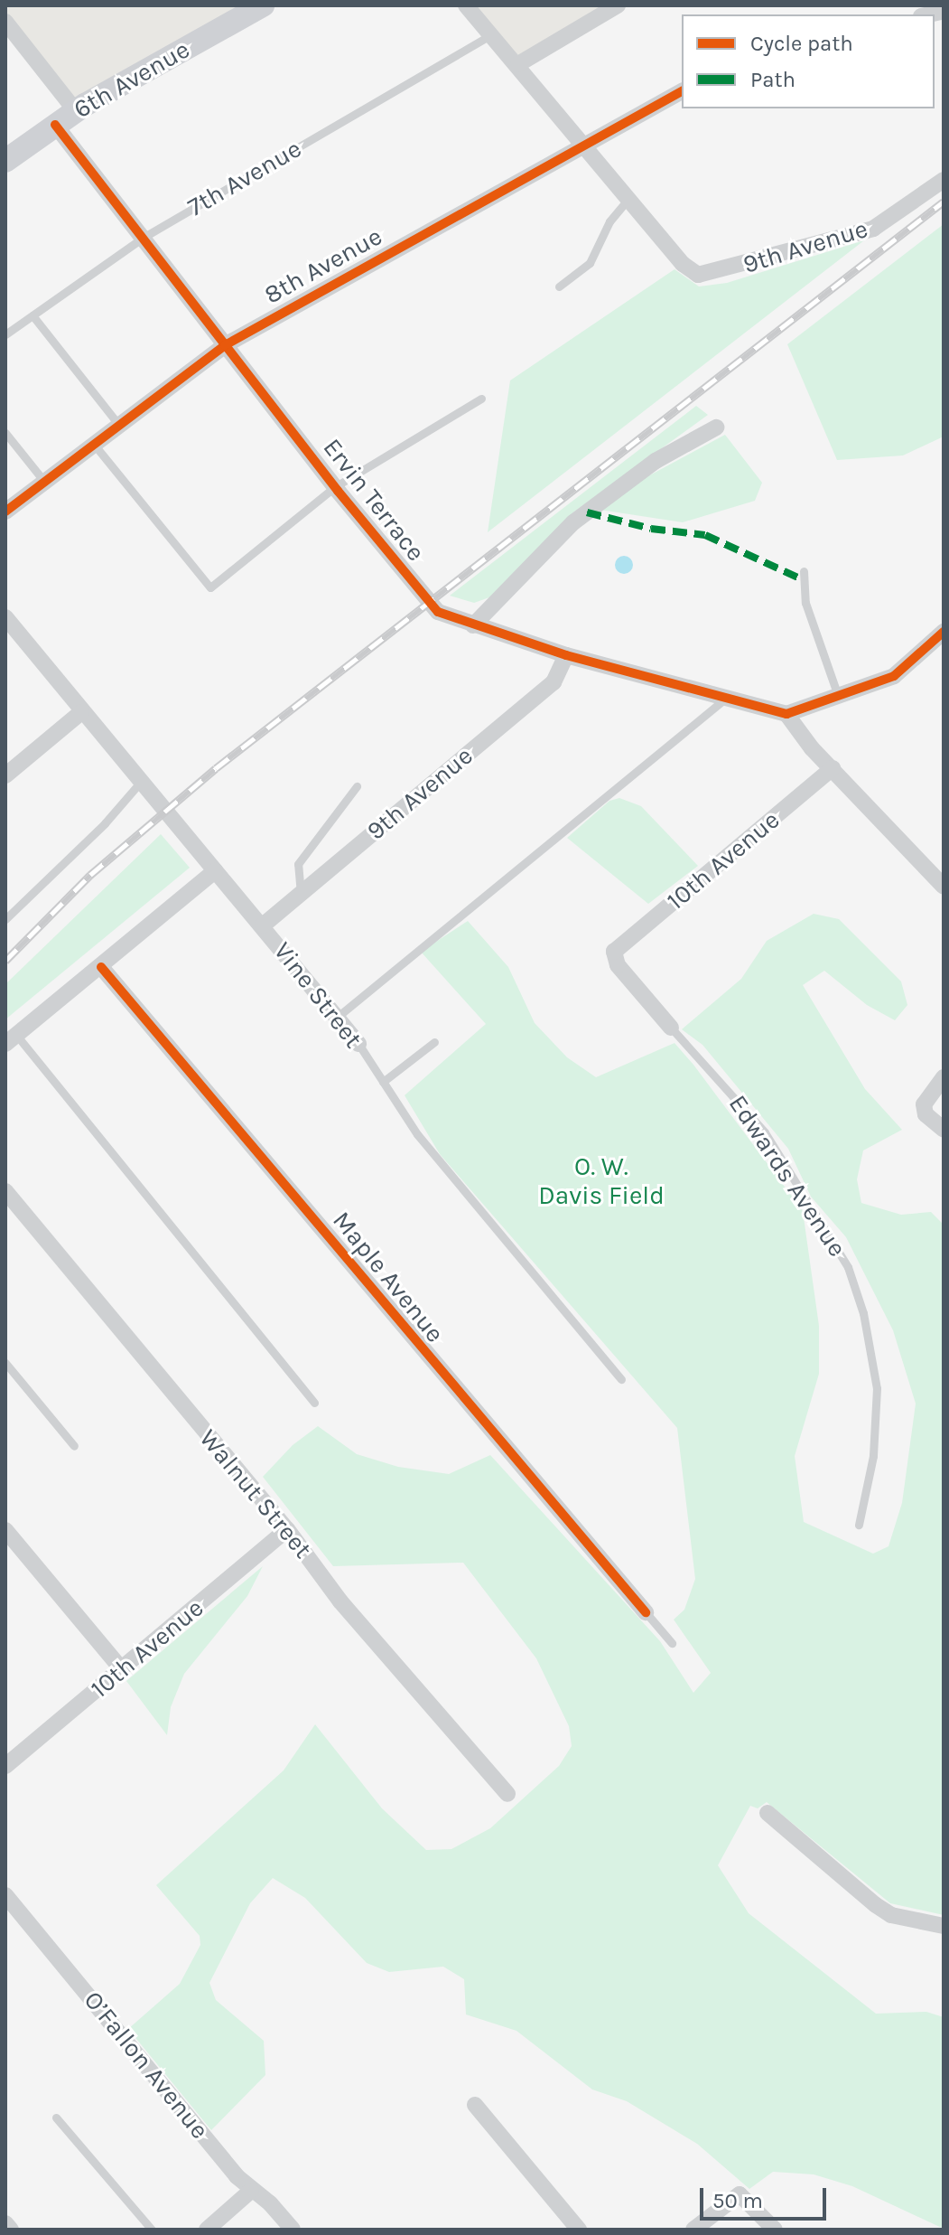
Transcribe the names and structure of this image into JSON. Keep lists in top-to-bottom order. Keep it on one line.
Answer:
{"streets":{"main road":["6th Avenue"],"street":["9th Avenue","8th Avenue","Ervin Terrace","10th Avenue","Vine Street","Edwards Avenue","Maple Avenue","Walnut Street","O’Fallon Avenue"],"lane":["7th Avenue"]},"crossings":[["6th Avenue","Ervin Terrace"],["7th Avenue","Ervin Terrace"],["9th Avenue","Ervin Terrace"],["9th Avenue","Vine Street"],["8th Avenue","Ervin Terrace"],["10th Avenue","Edwards Avenue"],["10th Avenue","Walnut Street"]],"parks":["O. W. Davis Field"],"legend":["Cycle path","Path"],"scale_bar":"50 m"}
